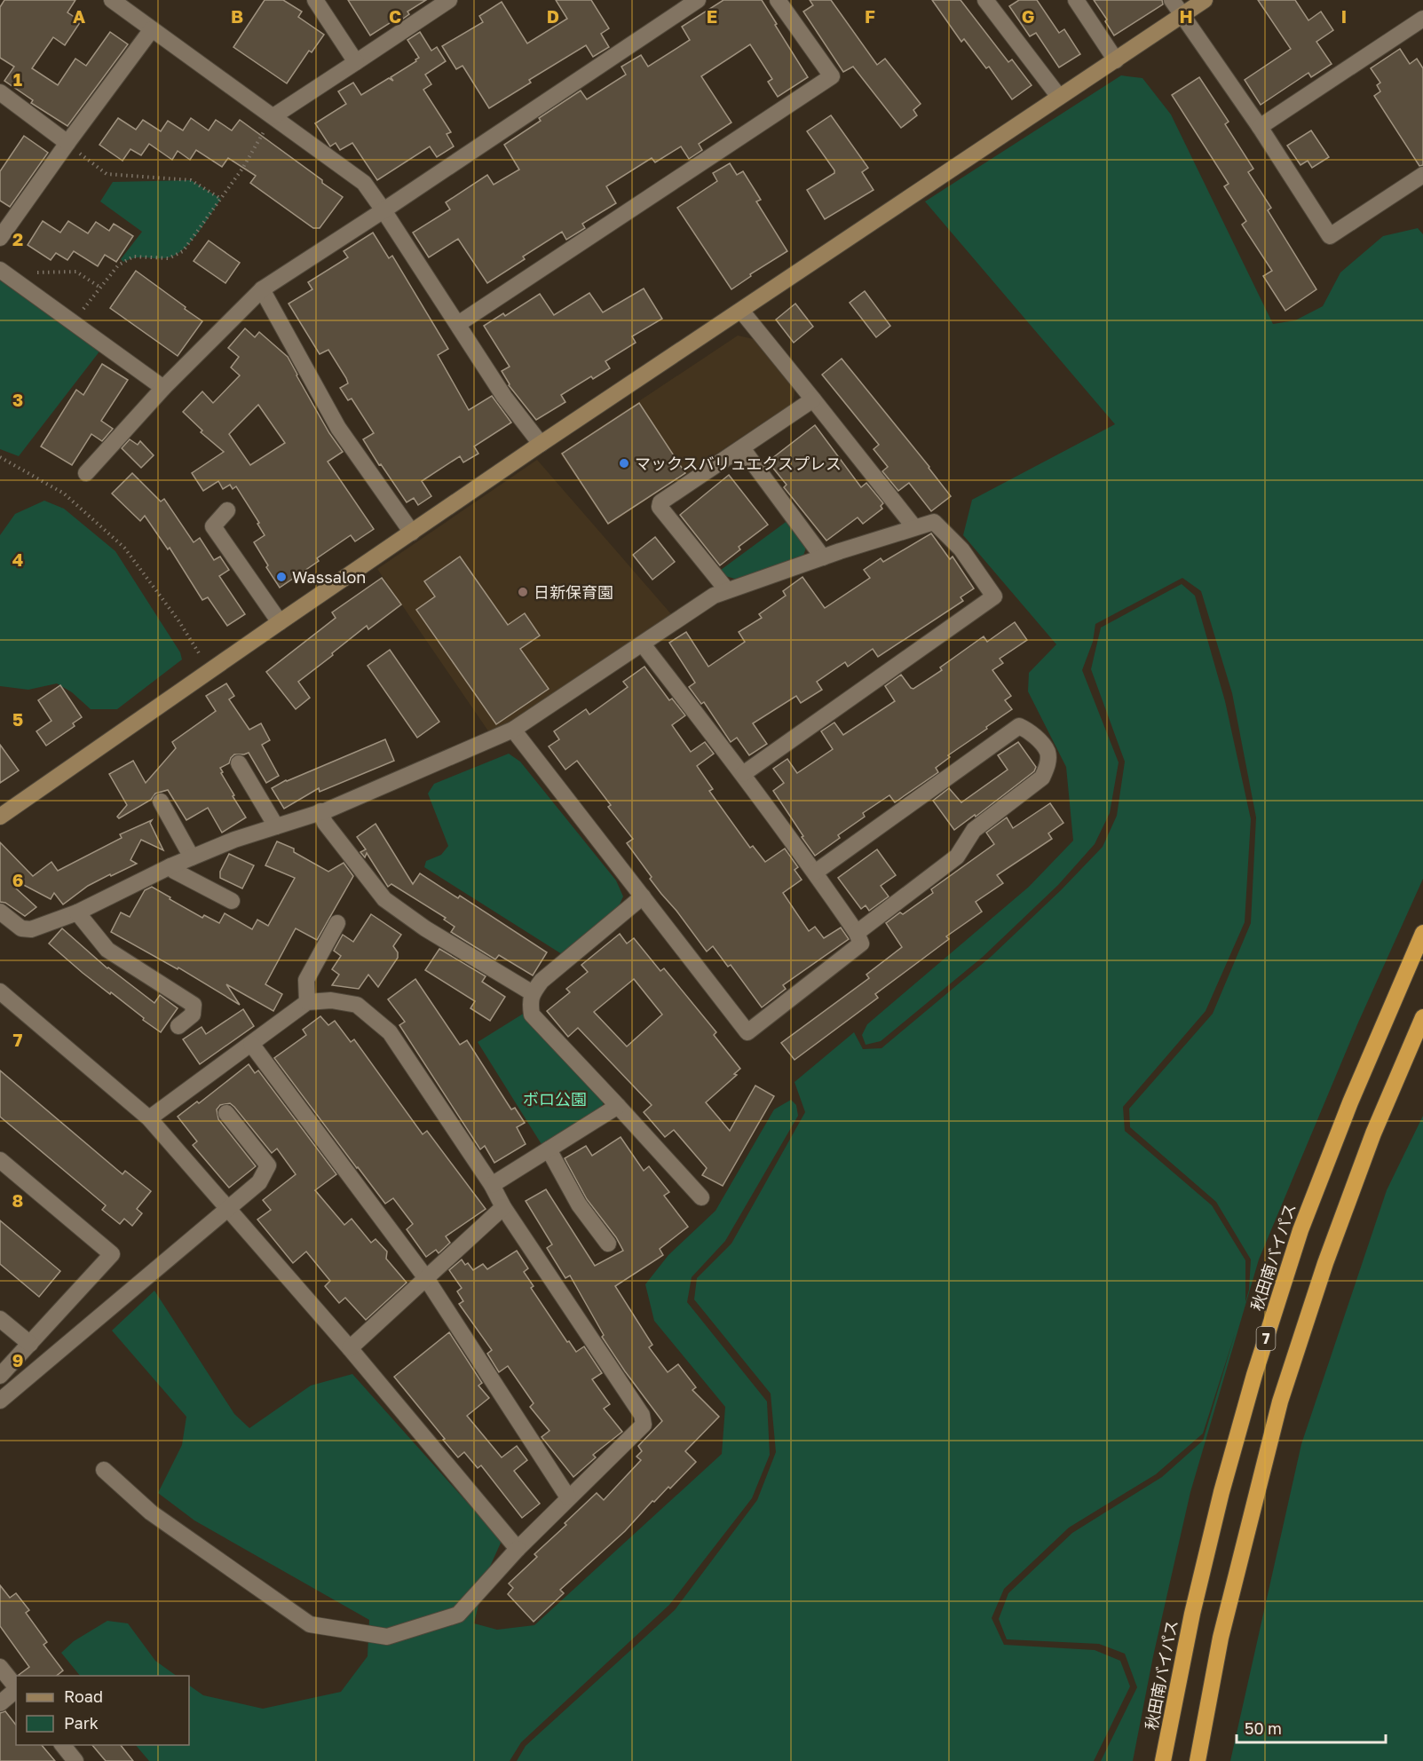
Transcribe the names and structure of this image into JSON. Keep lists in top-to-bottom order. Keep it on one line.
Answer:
{"streets":{"highway":["秋田南バイパス","7"]},"parks":["ボロ公園"],"places":["マックスバリュエクスプレス","Wassalon","日新保育園"],"legend":["Road","Park"],"scale_bar":"50 m","grid":{"columns":["A","B","C","D","E","F","G","H","I"],"rows":["1","2","3","4","5","6","7","8","9"]}}
